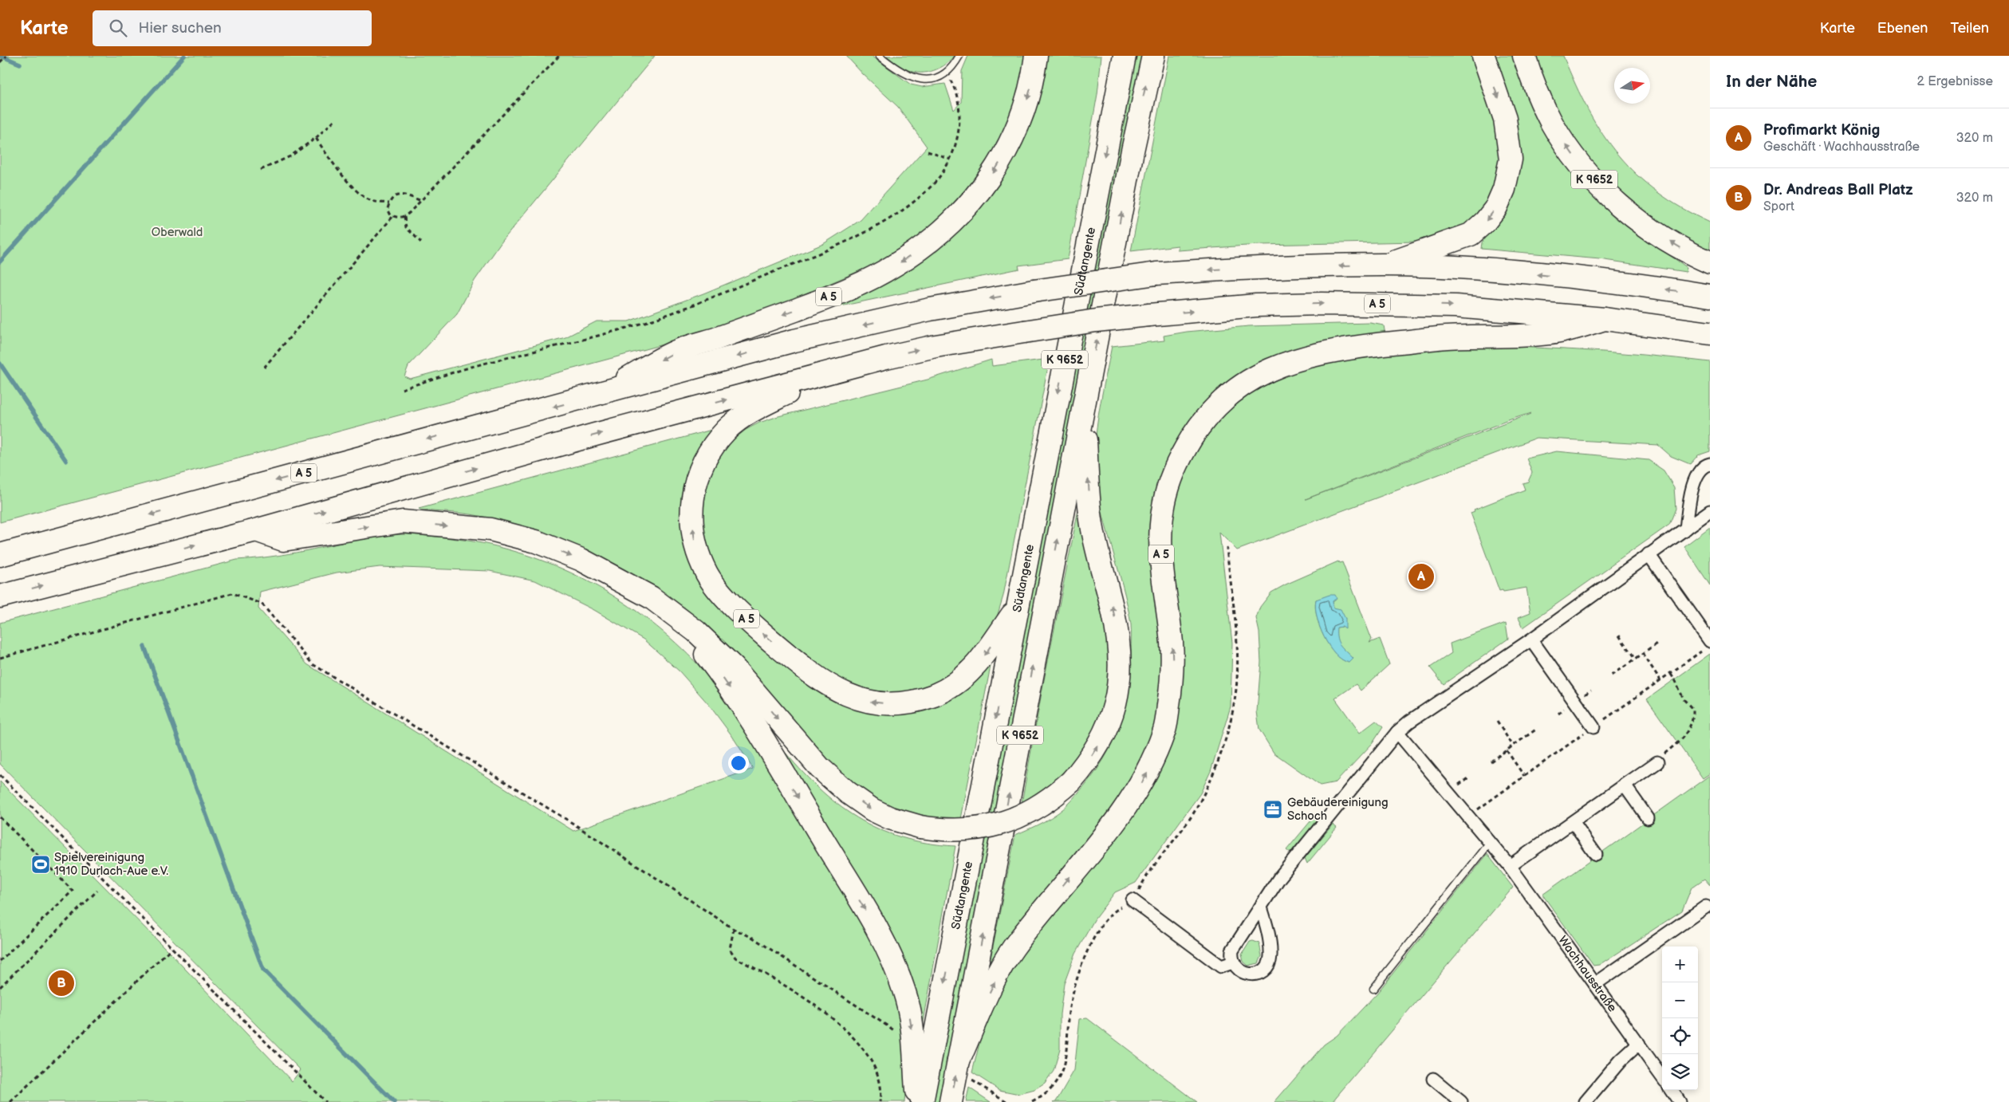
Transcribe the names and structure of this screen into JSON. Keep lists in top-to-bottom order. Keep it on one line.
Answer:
{"streets":{"highway":["K 9652","Südtangente","A 5"],"street":["Wachhausstraße"]},"crossings":[["K 9652","Südtangente"],["K 9652","A 5"],["Südtangente","A 5"]],"parks":["Oberwald"],"places":{"office":["Gebäudereinigung Schoch"],"sports":["Spielvereinigung 1910 Durlach-Aue e.V."]},"north":"right","page":{"header":"Karte","search":"Hier suchen","nav":["Karte","Ebenen","Teilen"],"heading":["In der Nähe","2 Ergebnisse"],"list":[{"mark":"A","name":"Profimarkt König","note":"Geschäft · Wachhausstraße","value":"320 m"},{"mark":"B","name":"Dr. Andreas Ball Platz","note":"Sport","value":"320 m"}],"pins":["A","B"],"map_buttons":["+","−"]}}
